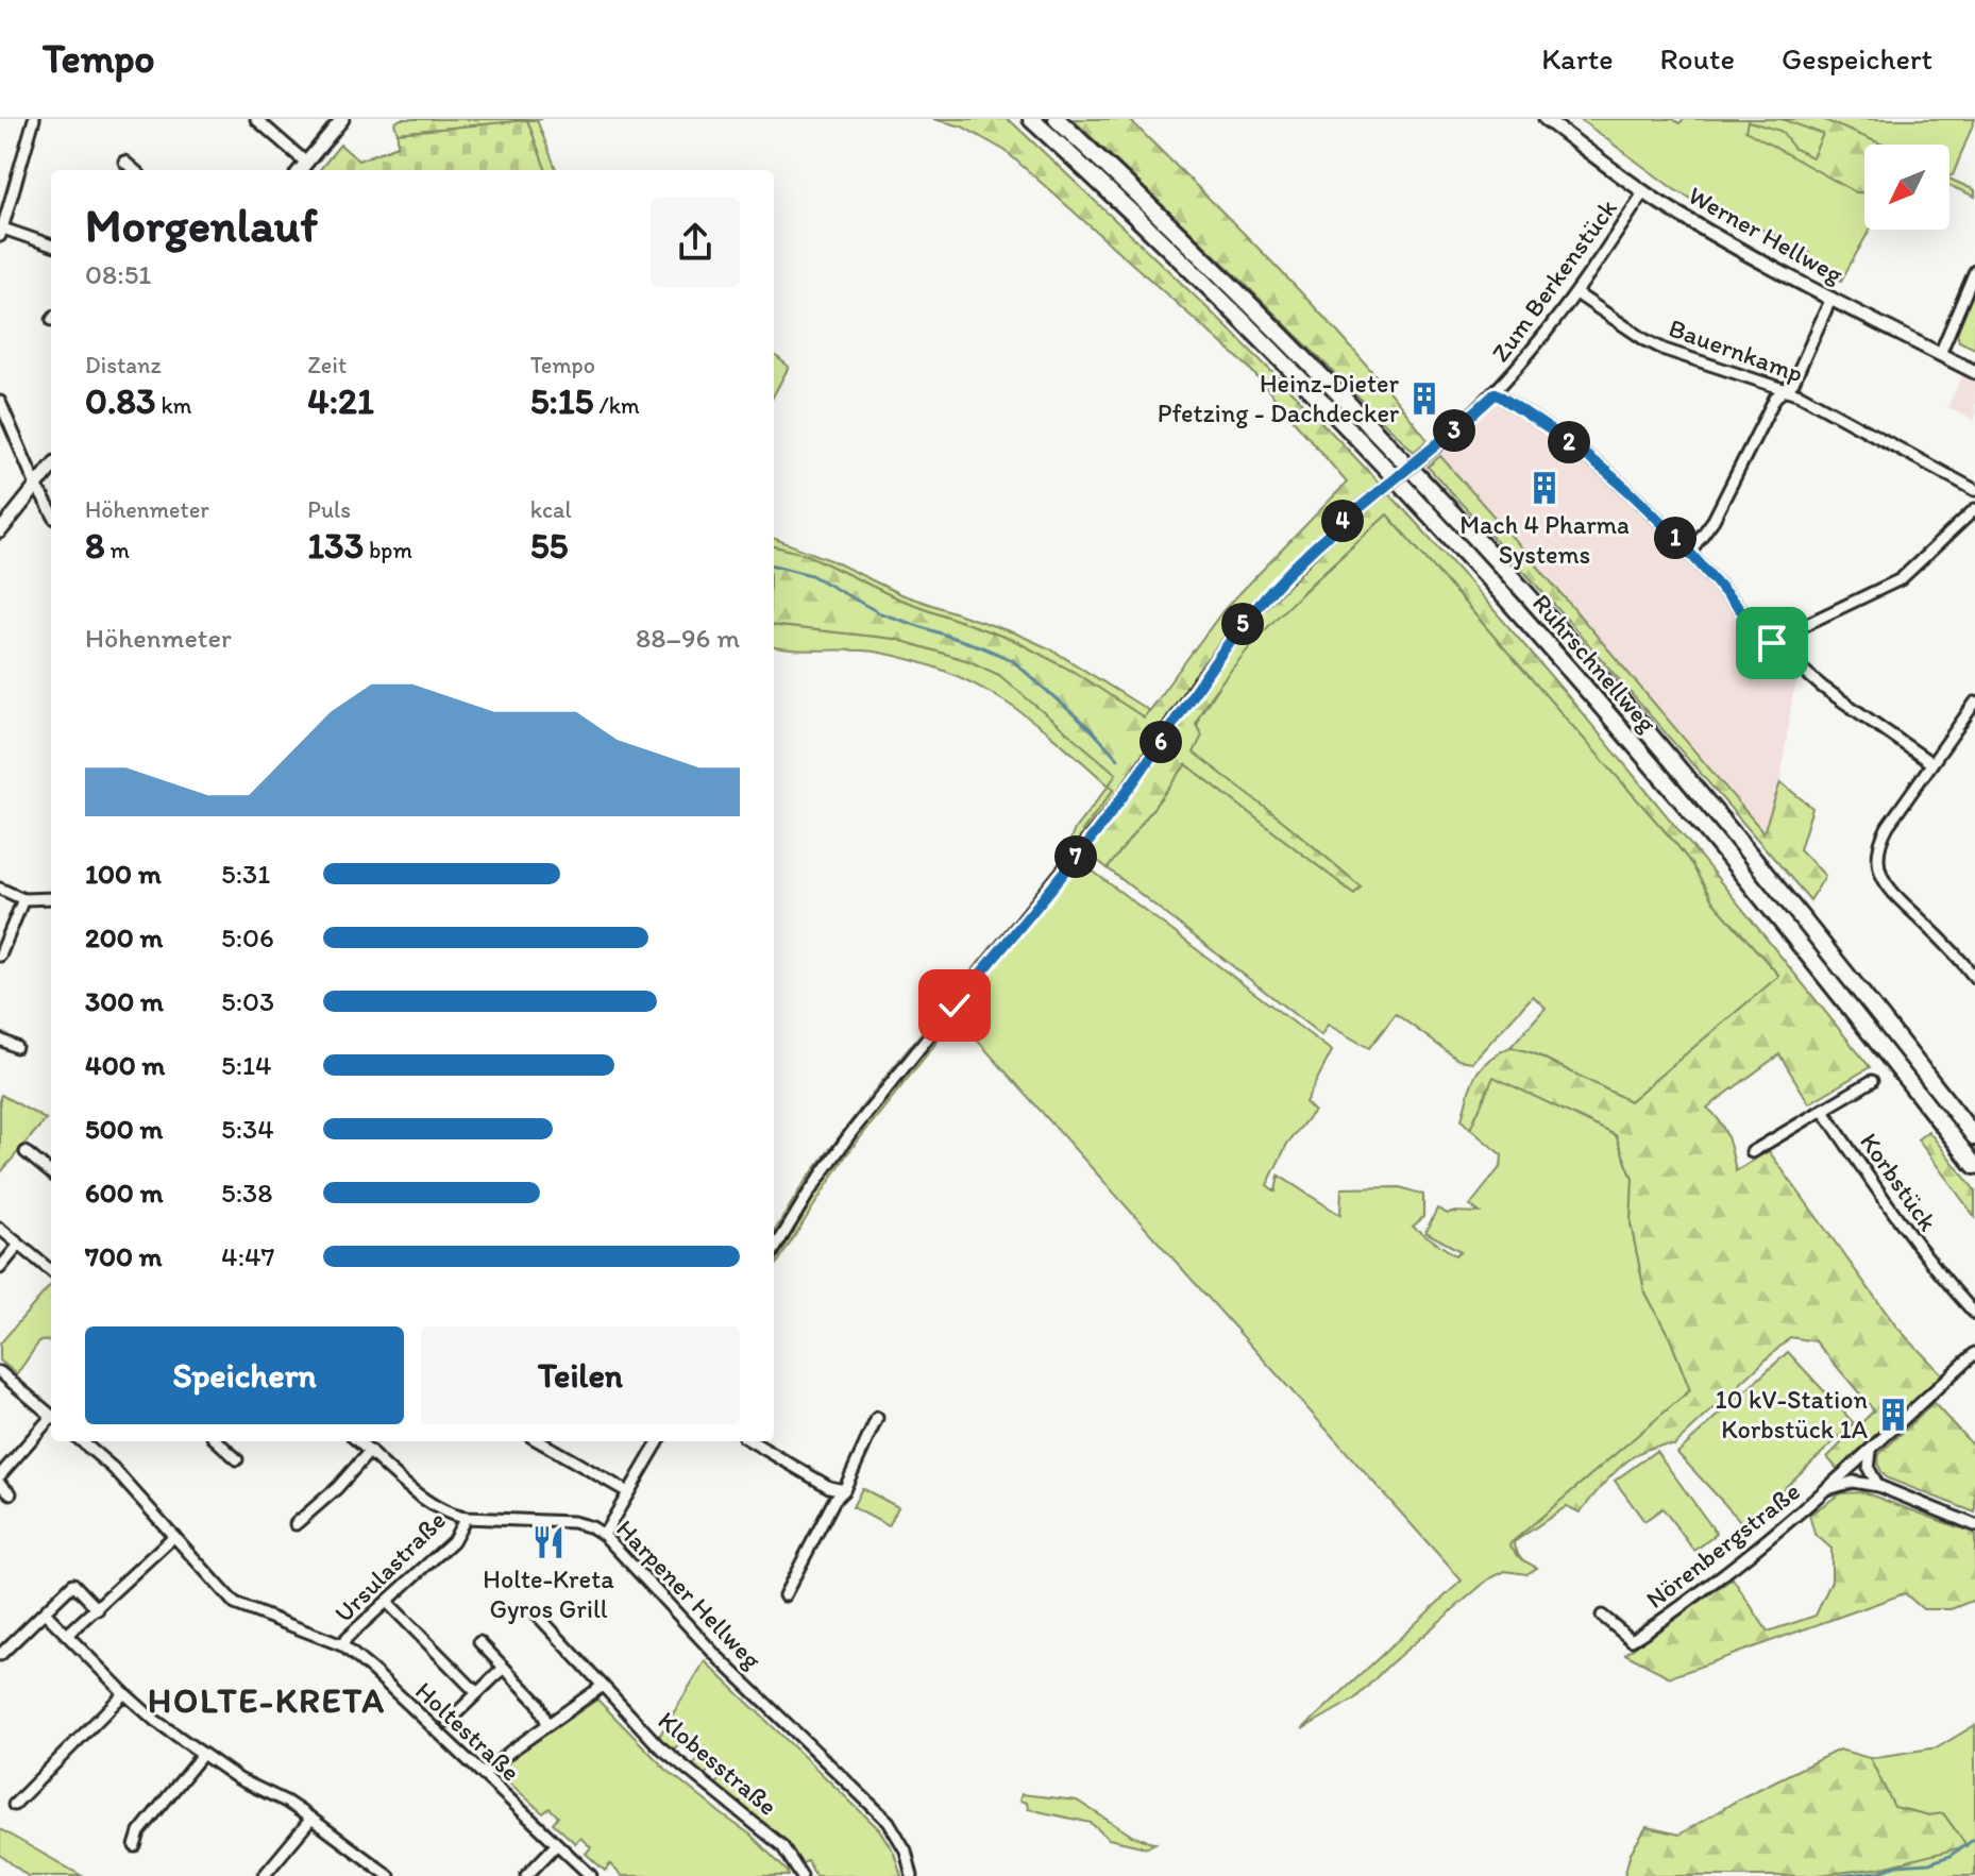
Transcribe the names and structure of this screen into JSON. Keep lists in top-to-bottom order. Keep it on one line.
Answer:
{"streets":{"highway":["Ruhrschnellweg"],"main road":["Werner Hellweg"],"street":["Zum Berkenstück","Bauernkamp","Korbstück","Nörenbergstraße","Ursulastraße","Harpener Hellweg","Holtestraße","Klobesstraße"]},"crossings":[["Werner Hellweg","Zum Berkenstück"],["Zum Berkenstück","Bauernkamp"],["Ursulastraße","Harpener Hellweg"],["Ursulastraße","Holtestraße"]],"districts":["HOLTE-KRETA"],"places":{"building":["Heinz-Dieter Pfetzing - Dachdecker","Mach 4 Pharma Systems","10 kV-Station Korbstück 1A"],"restaurant":["Holte-Kreta Gyros Grill"]},"north":"bottom left","page":{"header":"Tempo","nav":["Karte","Route","Gespeichert"],"heading":["Morgenlauf","08:51"],"stats":[["Distanz","0.83 km"],["Zeit","4:21"],["Tempo","5:15 /km"],["Höhenmeter","8 m"],["Puls","133 bpm"],["kcal","55"]],"pins":["3","2","4","1","5","6","7"],"chart":["Höhenmeter","88–96 m"],"list":[{"name":"100 m","note":"5:31"},{"name":"200 m","note":"5:06"},{"name":"300 m","note":"5:03"},{"name":"400 m","note":"5:14"},{"name":"500 m","note":"5:34"},{"name":"600 m","note":"5:38"},{"name":"700 m","note":"4:47"}],"buttons":["Speichern","Teilen"]}}
